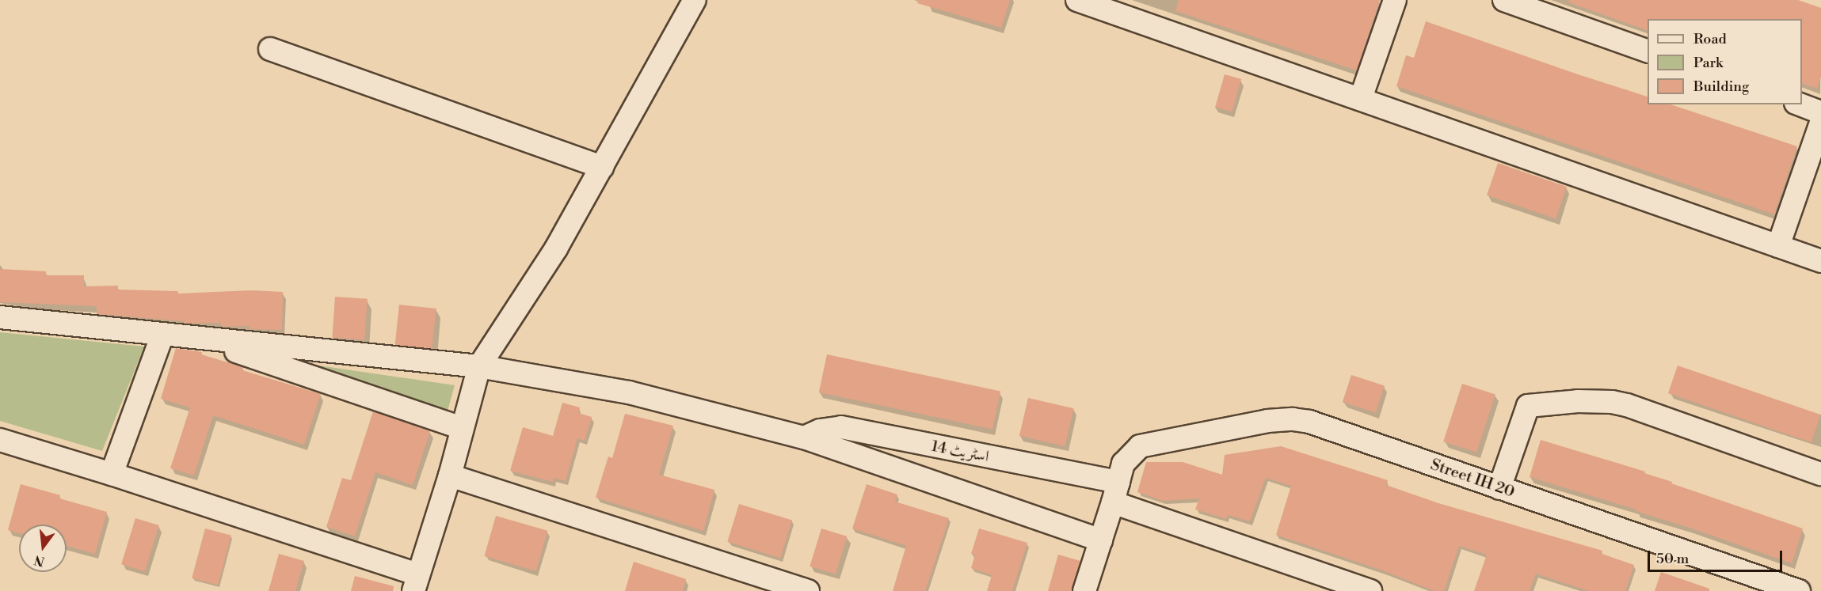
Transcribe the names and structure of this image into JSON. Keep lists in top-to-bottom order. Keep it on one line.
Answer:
{"streets":{"street":["اسٹریٹ 14","Street IH 20"]},"crossings":[["اسٹریٹ 14","Street IH 20"]],"legend":["Road","Park","Building"],"scale_bar":"50 m","north":"bottom"}
